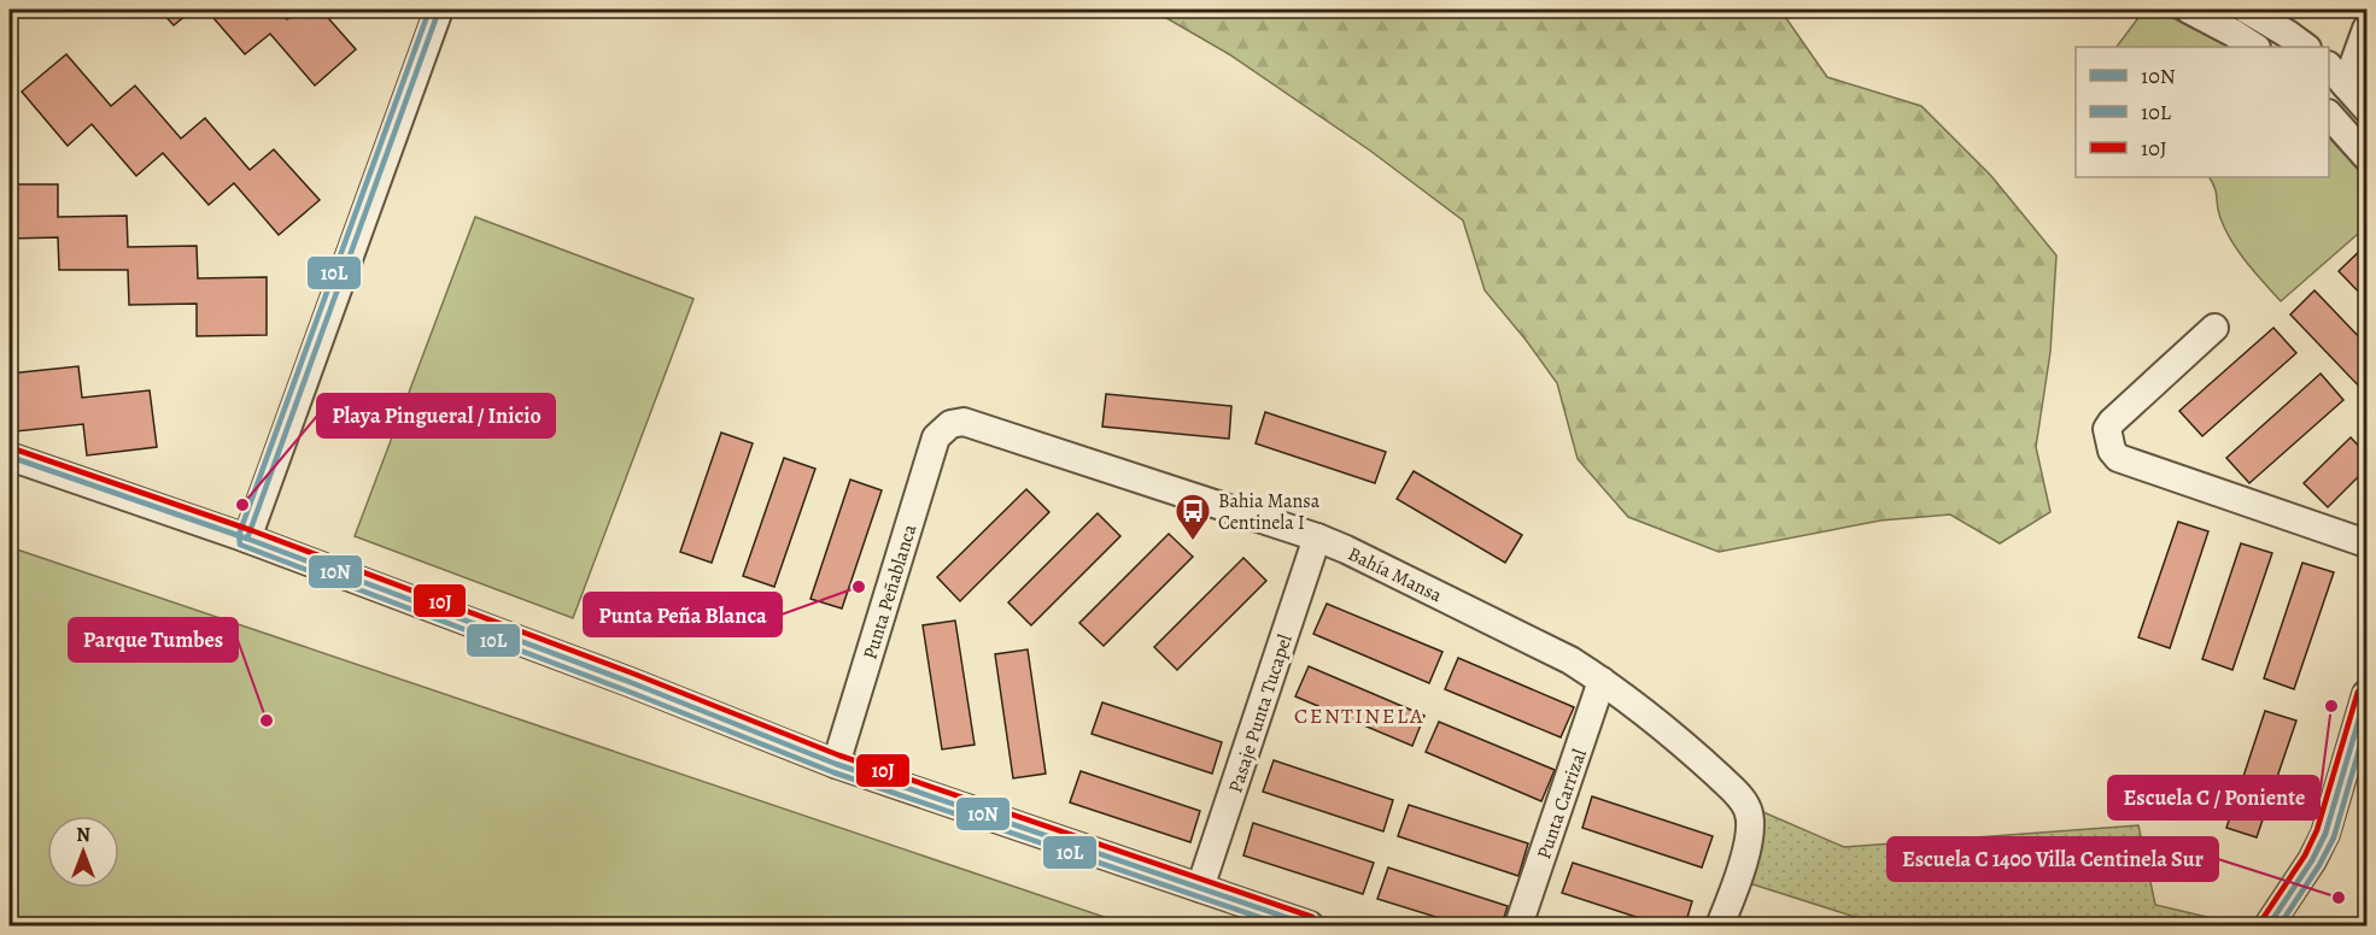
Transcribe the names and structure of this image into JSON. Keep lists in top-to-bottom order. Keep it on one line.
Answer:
{"streets":{"street":["Bahía Mansa","Punta Peñablanca","Pasaje Punta Tucapel","Punta Carrizal"]},"crossings":[["Bahía Mansa","Punta Peñablanca"],["Bahía Mansa","Pasaje Punta Tucapel"],["Bahía Mansa","Punta Carrizal"]],"districts":["CENTINELA"],"places":{"other":["Playa Pingueral / Inicio","Punta Peña Blanca","Escuela C / Poniente","Parque Tumbes","Escuela C 1400 Villa Centinela Sur"],"bus stop":["Bahia Mansa Centinela I"]},"lines":["transit line 10N","transit line 10L","transit line 10J"],"legend":["10N","10L","10J"],"north":"top"}
